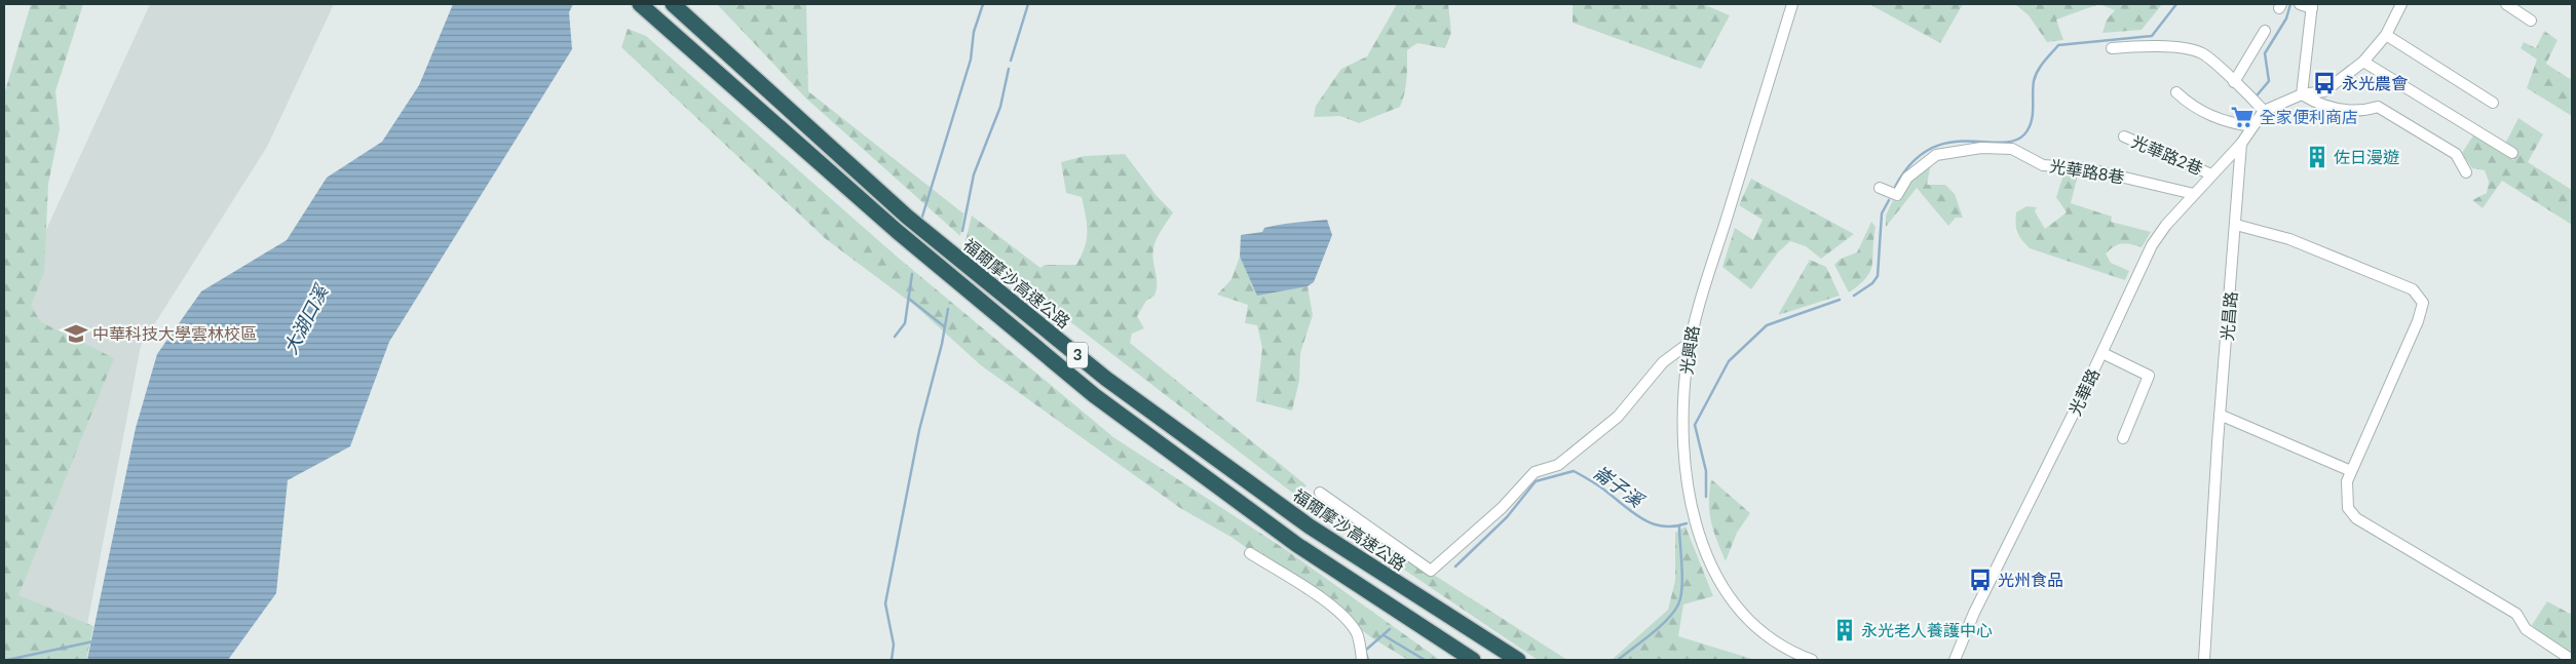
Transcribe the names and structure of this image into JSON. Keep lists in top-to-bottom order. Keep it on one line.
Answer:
{"streets":{"highway":["福爾摩沙高速公路","3"],"street":["光華路2巷","光華路8巷","光昌路","光興路","光華路"]},"crossings":[["光華路2巷","光華路"],["光華路8巷","光華路"],["光昌路","光華路"]],"water":["大湖口溪","崙子溪"],"places":{"bus stop":["永光農會","光州食品"],"supermarket":["全家便利商店"],"building":["佐日漫遊","永光老人養護中心"],"school or university":["中華科技大學雲林校區"]}}
